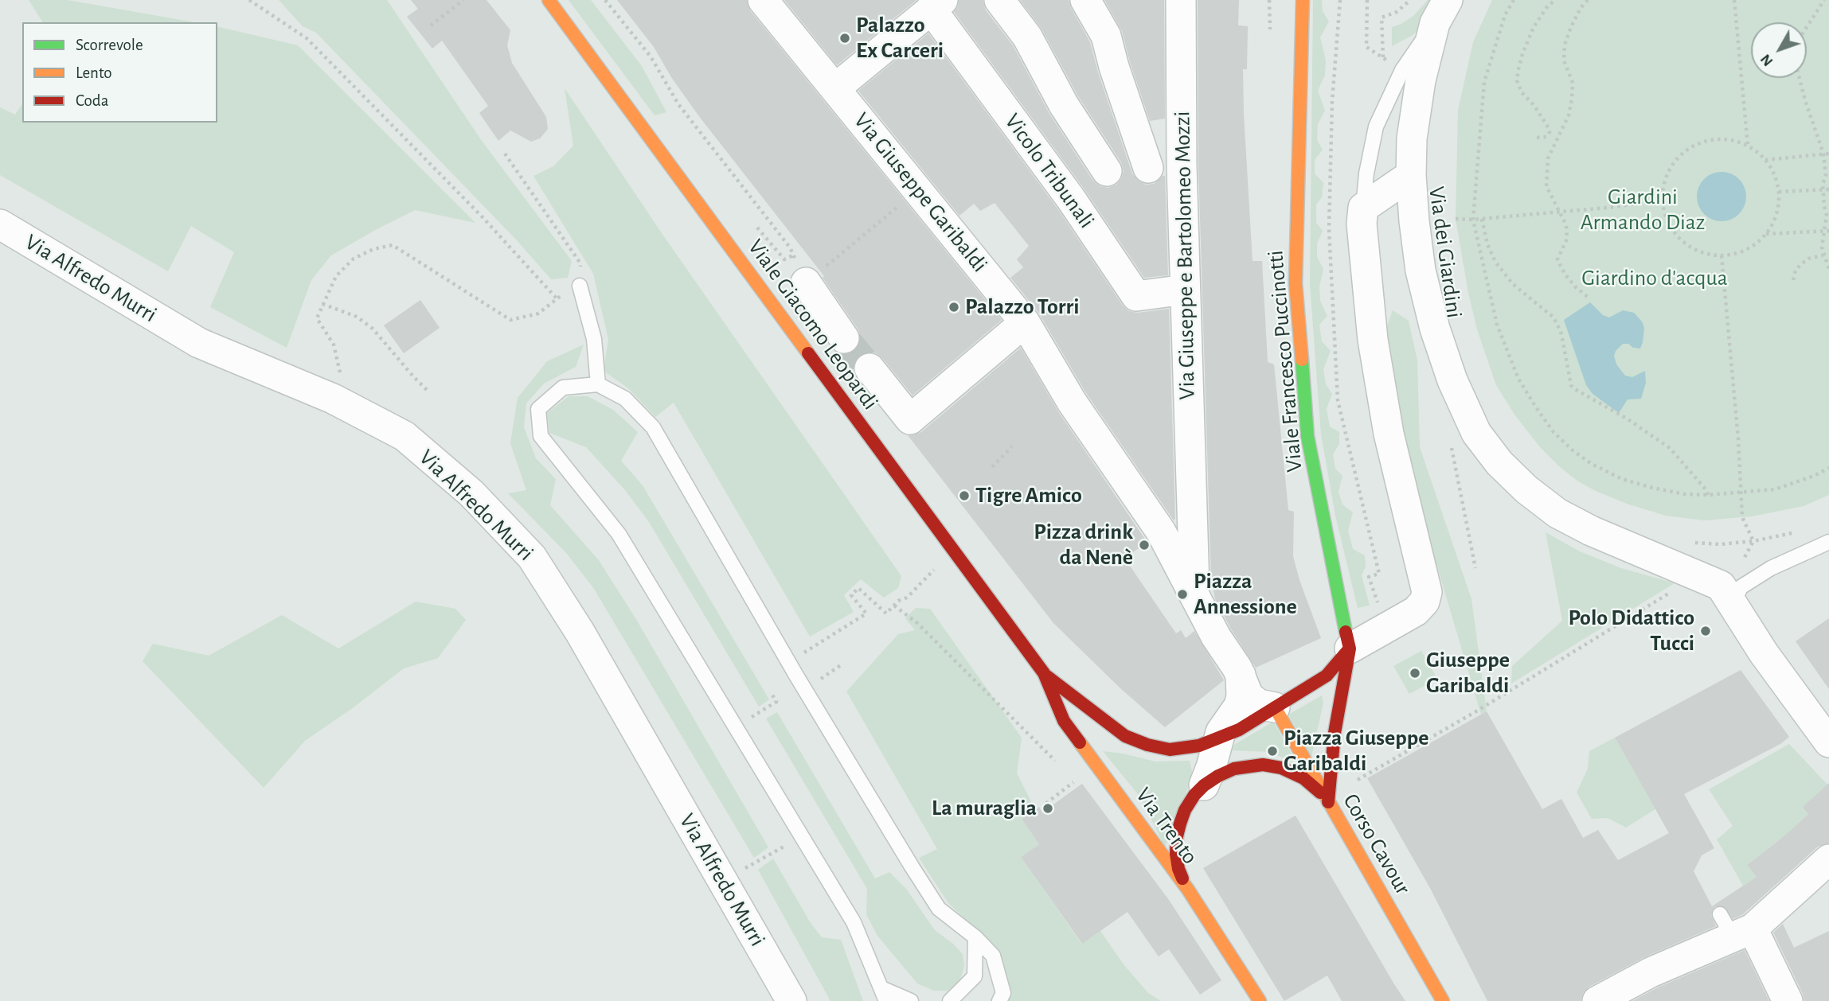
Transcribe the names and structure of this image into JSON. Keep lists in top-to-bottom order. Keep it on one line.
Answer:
{"streets":{"main road":["Viale Giacomo Leopardi","Viale Francesco Puccinotti","Via Trento","Corso Cavour"],"street":["Vicolo Tribunali","Via Giuseppe Garibaldi","Via dei Giardini","Via Giuseppe e Bartolomeo Mozzi","Via Alfredo Murri"]},"crossings":[["Vicolo Tribunali","Via Giuseppe e Bartolomeo Mozzi"],["Via Giuseppe Garibaldi","Via Giuseppe e Bartolomeo Mozzi"],["Viale Giacomo Leopardi","Via Trento"]],"parks":["Giardini Armando Diaz","Giardino d'acqua"],"places":["Palazzo Ex Carceri","Palazzo Torri","Tigre Amico","Pizza drink da Nenè","Piazza Annessione","Polo Didattico Tucci","Giuseppe Garibaldi","Piazza Giuseppe Garibaldi","La muraglia"],"legend":["Scorrevole","Lento","Coda"],"north":"bottom left"}
